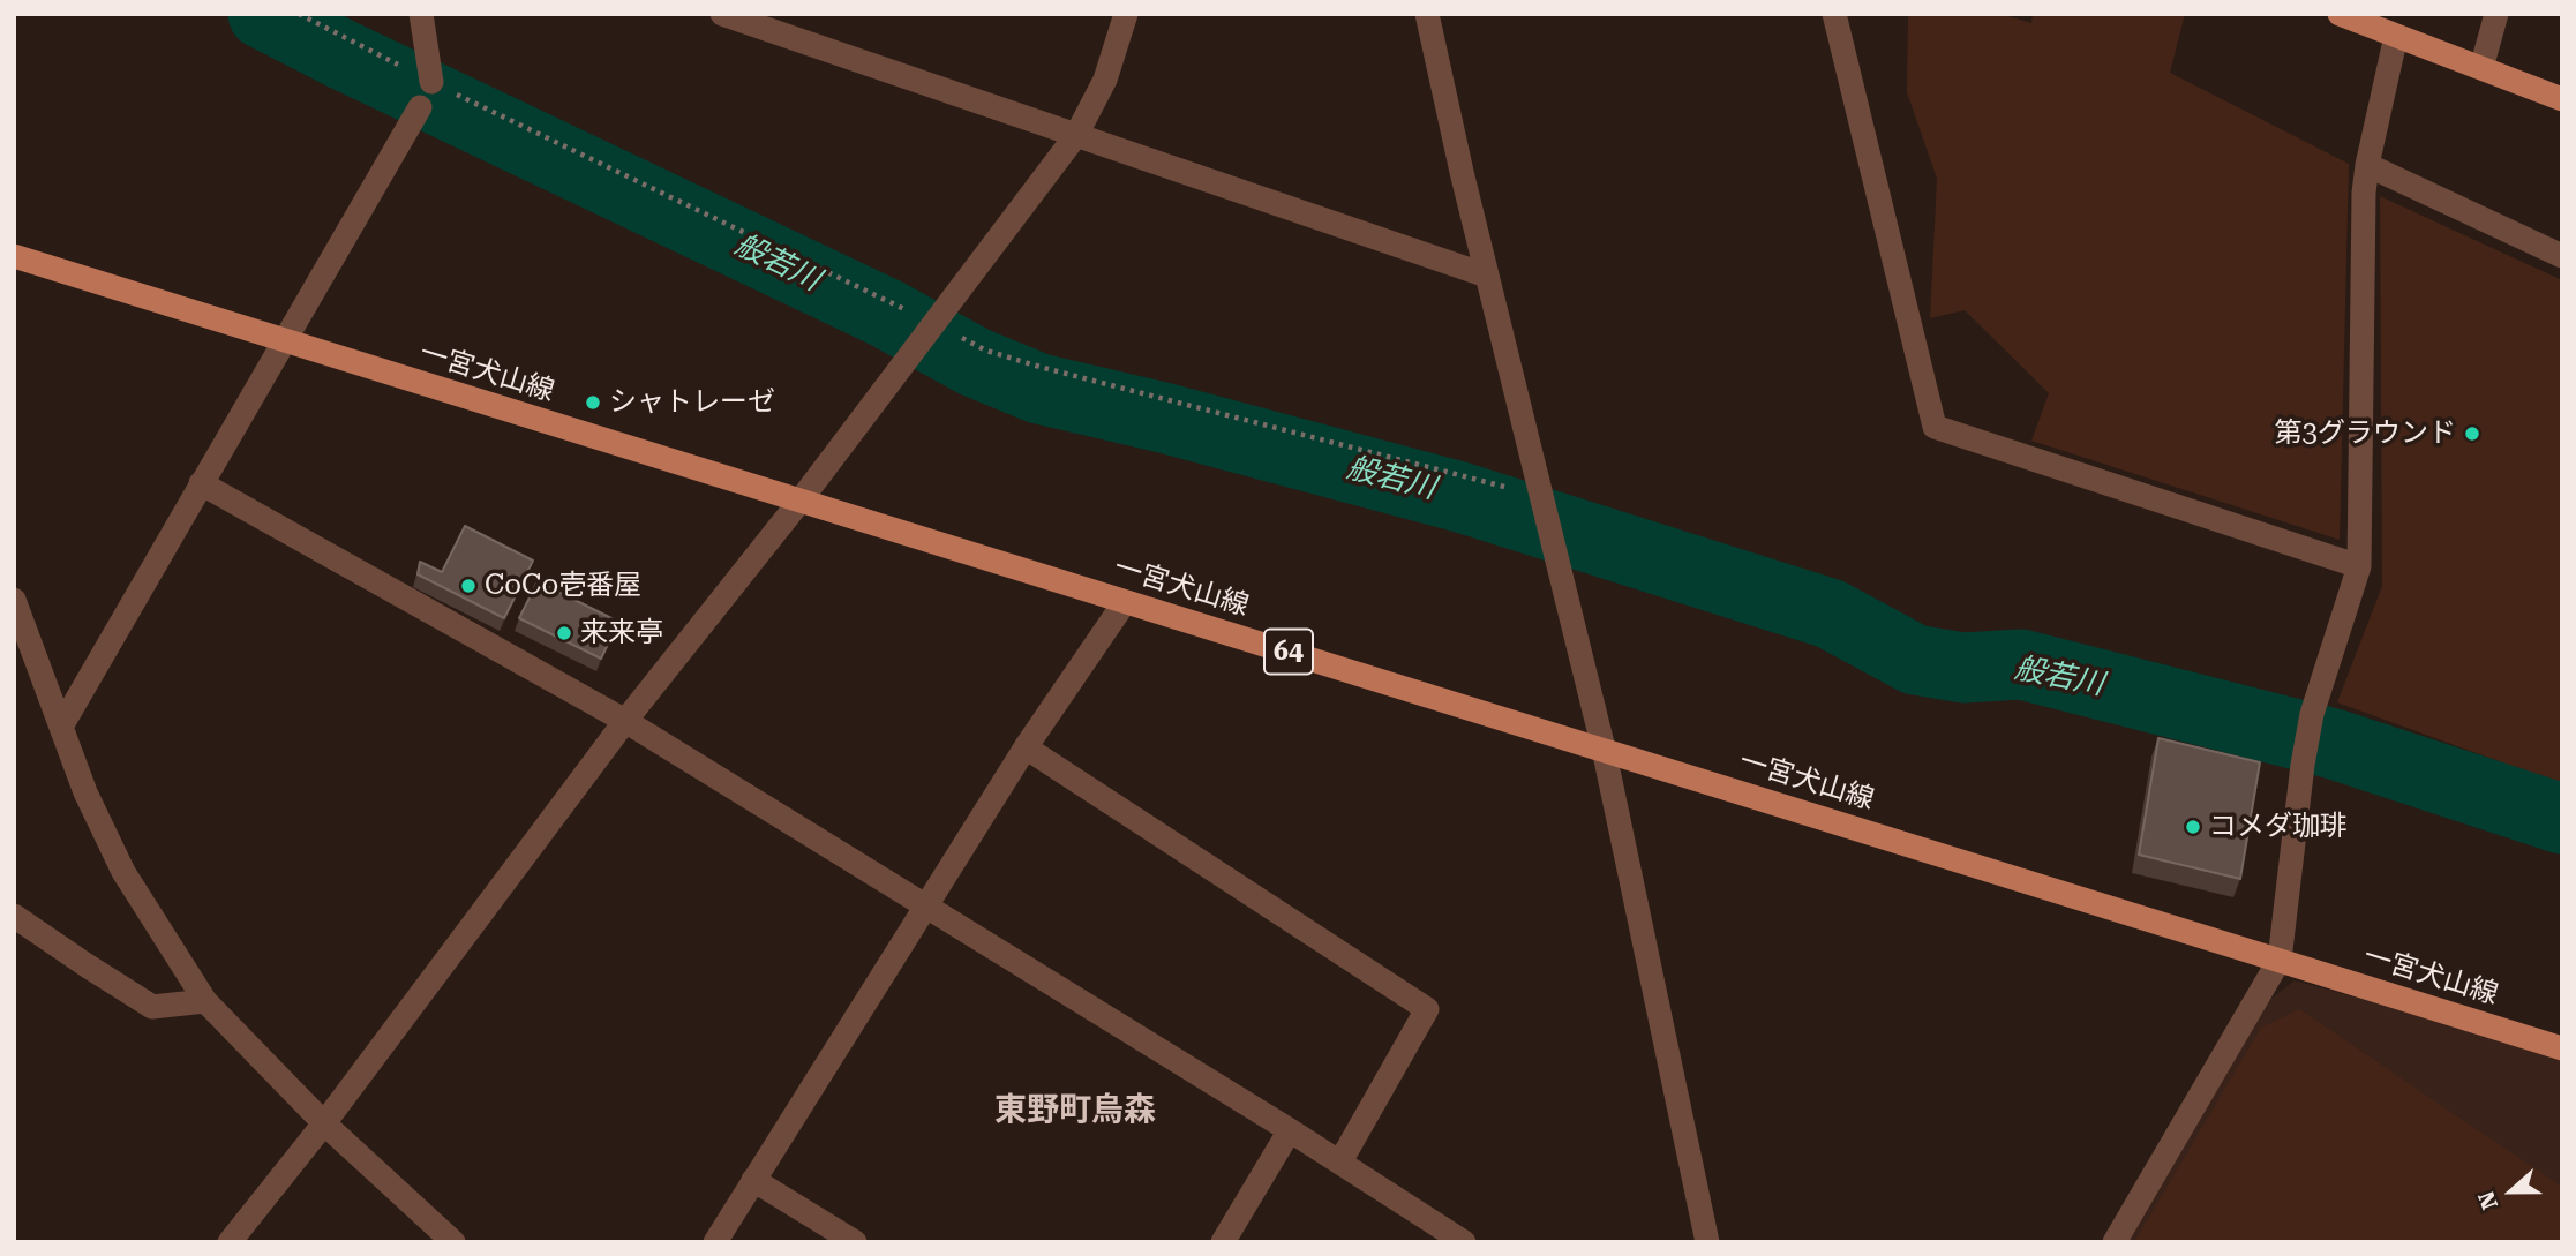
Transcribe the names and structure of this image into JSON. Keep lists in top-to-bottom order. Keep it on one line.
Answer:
{"streets":{"main road":["一宮犬山線","64"]},"districts":["東野町烏森"],"water":["般若川"],"places":["シャトレーゼ","第3グラウンド","CoCo壱番屋","来来亭","コメダ珈琲"],"north":"left"}
